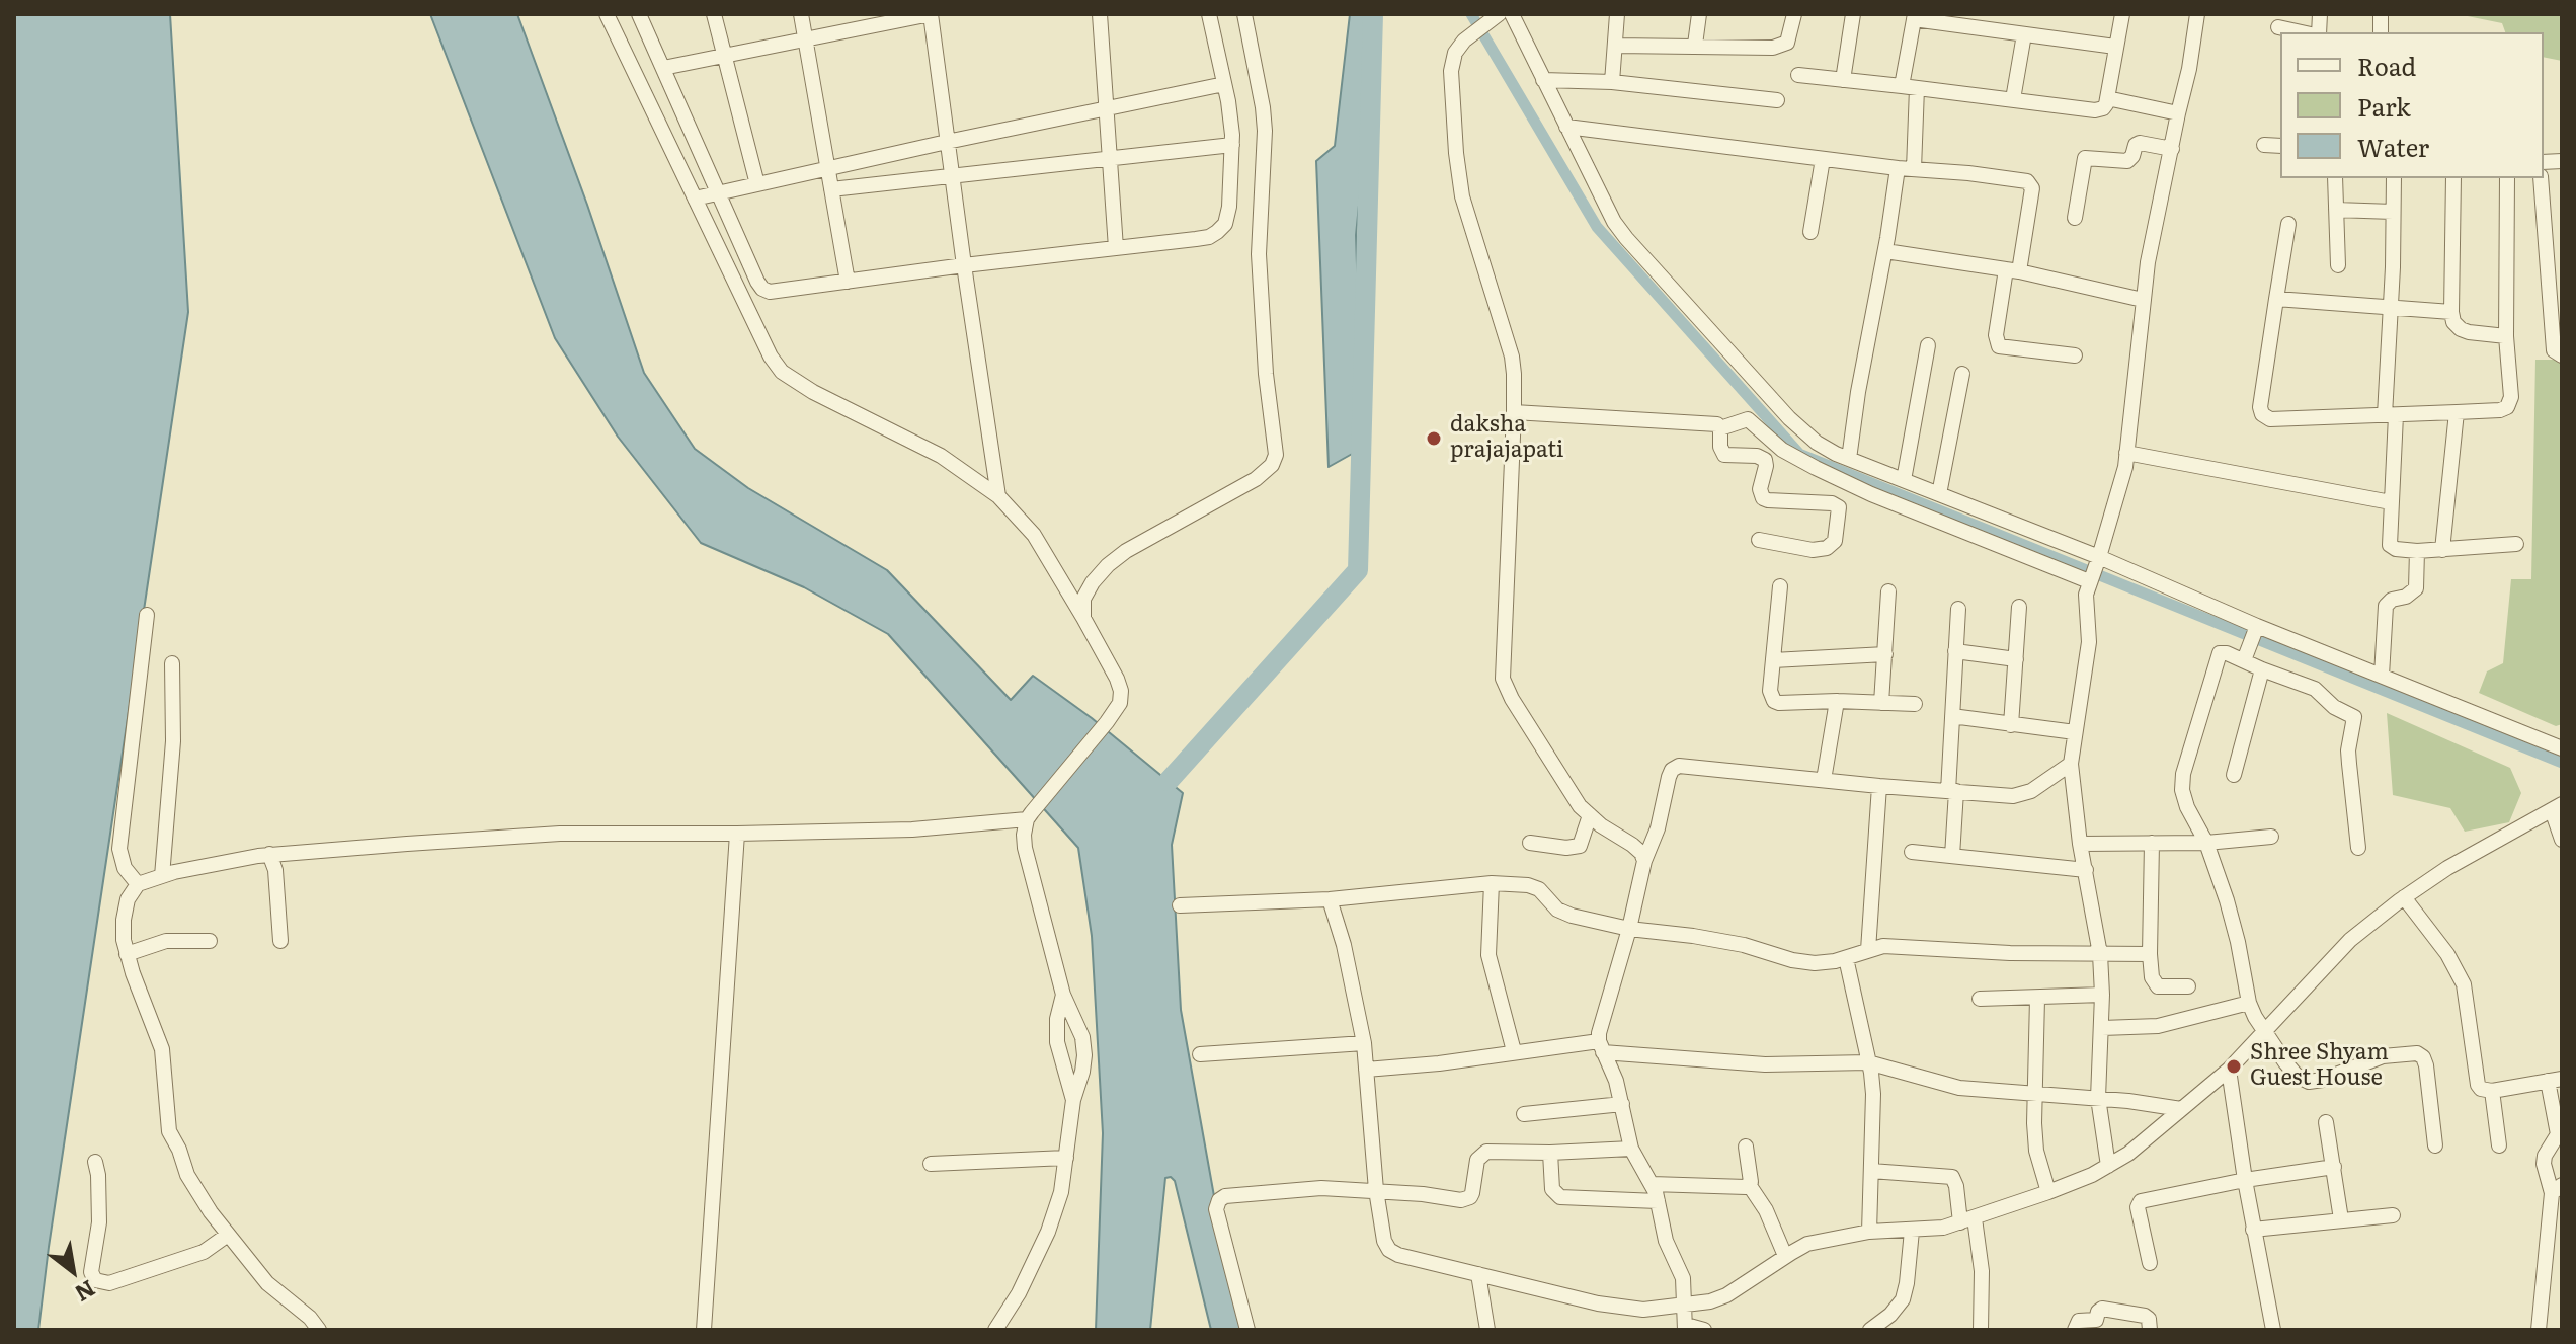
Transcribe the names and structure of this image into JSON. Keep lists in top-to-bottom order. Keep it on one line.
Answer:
{"places":["daksha prajajapati","Shree Shyam Guest House"],"legend":["Road","Park","Water"],"north":"bottom right"}
